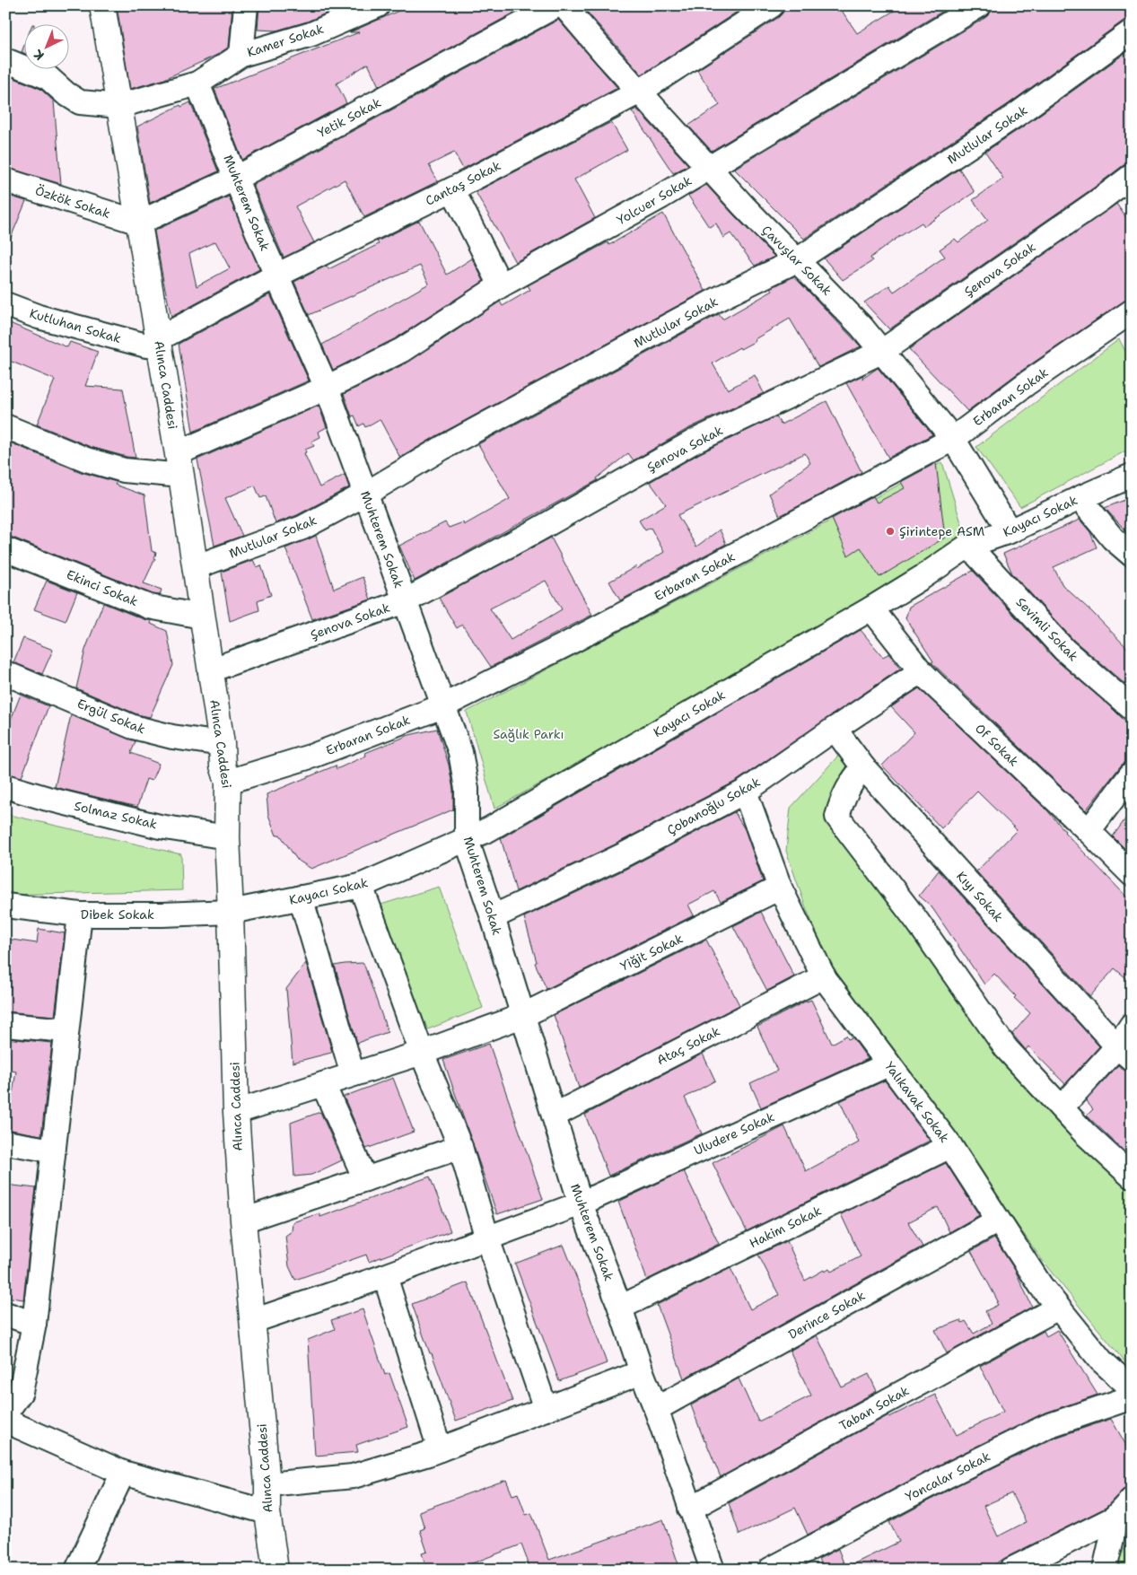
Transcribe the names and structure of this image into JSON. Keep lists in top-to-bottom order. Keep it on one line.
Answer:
{"streets":{"main road":["Alınca Caddesi"],"street":["Kamer Sokak","Yetik Sokak","Mutlular Sokak","Cantaş Sokak","Yolcuer Sokak","Özkök Sokak","Muhterem Sokak","Çavuşlar Sokak","Şenova Sokak","Kutluhan Sokak","Erbaran Sokak","Kayacı Sokak","Ekinci Sokak","Sevimli Sokak","Ergül Sokak","Of Sokak","Çobanoğlu Sokak","Solmaz Sokak","Kıyı Sokak","Dibek Sokak","Yiğit Sokak","Ataç Sokak","Yalıkavak Sokak","Uludere Sokak","Hakim Sokak","Derince Sokak","Taban Sokak","Yoncalar Sokak"]},"crossings":[["Kamer Sokak","Muhterem Sokak"],["Kamer Sokak","Alınca Caddesi"],["Yetik Sokak","Özkök Sokak"],["Yetik Sokak","Muhterem Sokak"],["Yetik Sokak","Alınca Caddesi"],["Mutlular Sokak","Muhterem Sokak"],["Mutlular Sokak","Çavuşlar Sokak"],["Mutlular Sokak","Alınca Caddesi"],["Cantaş Sokak","Muhterem Sokak"],["Cantaş Sokak","Çavuşlar Sokak"],["Cantaş Sokak","Kutluhan Sokak"],["Cantaş Sokak","Alınca Caddesi"],["Yolcuer Sokak","Muhterem Sokak"],["Yolcuer Sokak","Çavuşlar Sokak"],["Yolcuer Sokak","Alınca Caddesi"],["Özkök Sokak","Alınca Caddesi"],["Muhterem Sokak","Şenova Sokak"],["Muhterem Sokak","Erbaran Sokak"],["Muhterem Sokak","Kayacı Sokak"],["Muhterem Sokak","Çobanoğlu Sokak"],["Muhterem Sokak","Yiğit Sokak"],["Muhterem Sokak","Ataç Sokak"],["Muhterem Sokak","Uludere Sokak"],["Muhterem Sokak","Hakim Sokak"],["Muhterem Sokak","Derince Sokak"],["Muhterem Sokak","Taban Sokak"],["Çavuşlar Sokak","Şenova Sokak"],["Çavuşlar Sokak","Erbaran Sokak"],["Çavuşlar Sokak","Kayacı Sokak"],["Şenova Sokak","Alınca Caddesi"],["Kutluhan Sokak","Alınca Caddesi"],["Alınca Caddesi","Erbaran Sokak"],["Alınca Caddesi","Kayacı Sokak"],["Alınca Caddesi","Ekinci Sokak"],["Alınca Caddesi","Ergül Sokak"],["Alınca Caddesi","Solmaz Sokak"],["Alınca Caddesi","Dibek Sokak"],["Alınca Caddesi","Yiğit Sokak"],["Alınca Caddesi","Uludere Sokak"],["Kayacı Sokak","Sevimli Sokak"],["Kayacı Sokak","Of Sokak"],["Kayacı Sokak","Dibek Sokak"],["Of Sokak","Çobanoğlu Sokak"],["Çobanoğlu Sokak","Kıyı Sokak"],["Çobanoğlu Sokak","Yalıkavak Sokak"],["Yiğit Sokak","Yalıkavak Sokak"],["Ataç Sokak","Yalıkavak Sokak"],["Yalıkavak Sokak","Uludere Sokak"],["Yalıkavak Sokak","Hakim Sokak"],["Yalıkavak Sokak","Derince Sokak"],["Yalıkavak Sokak","Taban Sokak"]],"parks":["Sağlık Parkı"],"places":["Şirintepe ASM"],"north":"bottom left"}
